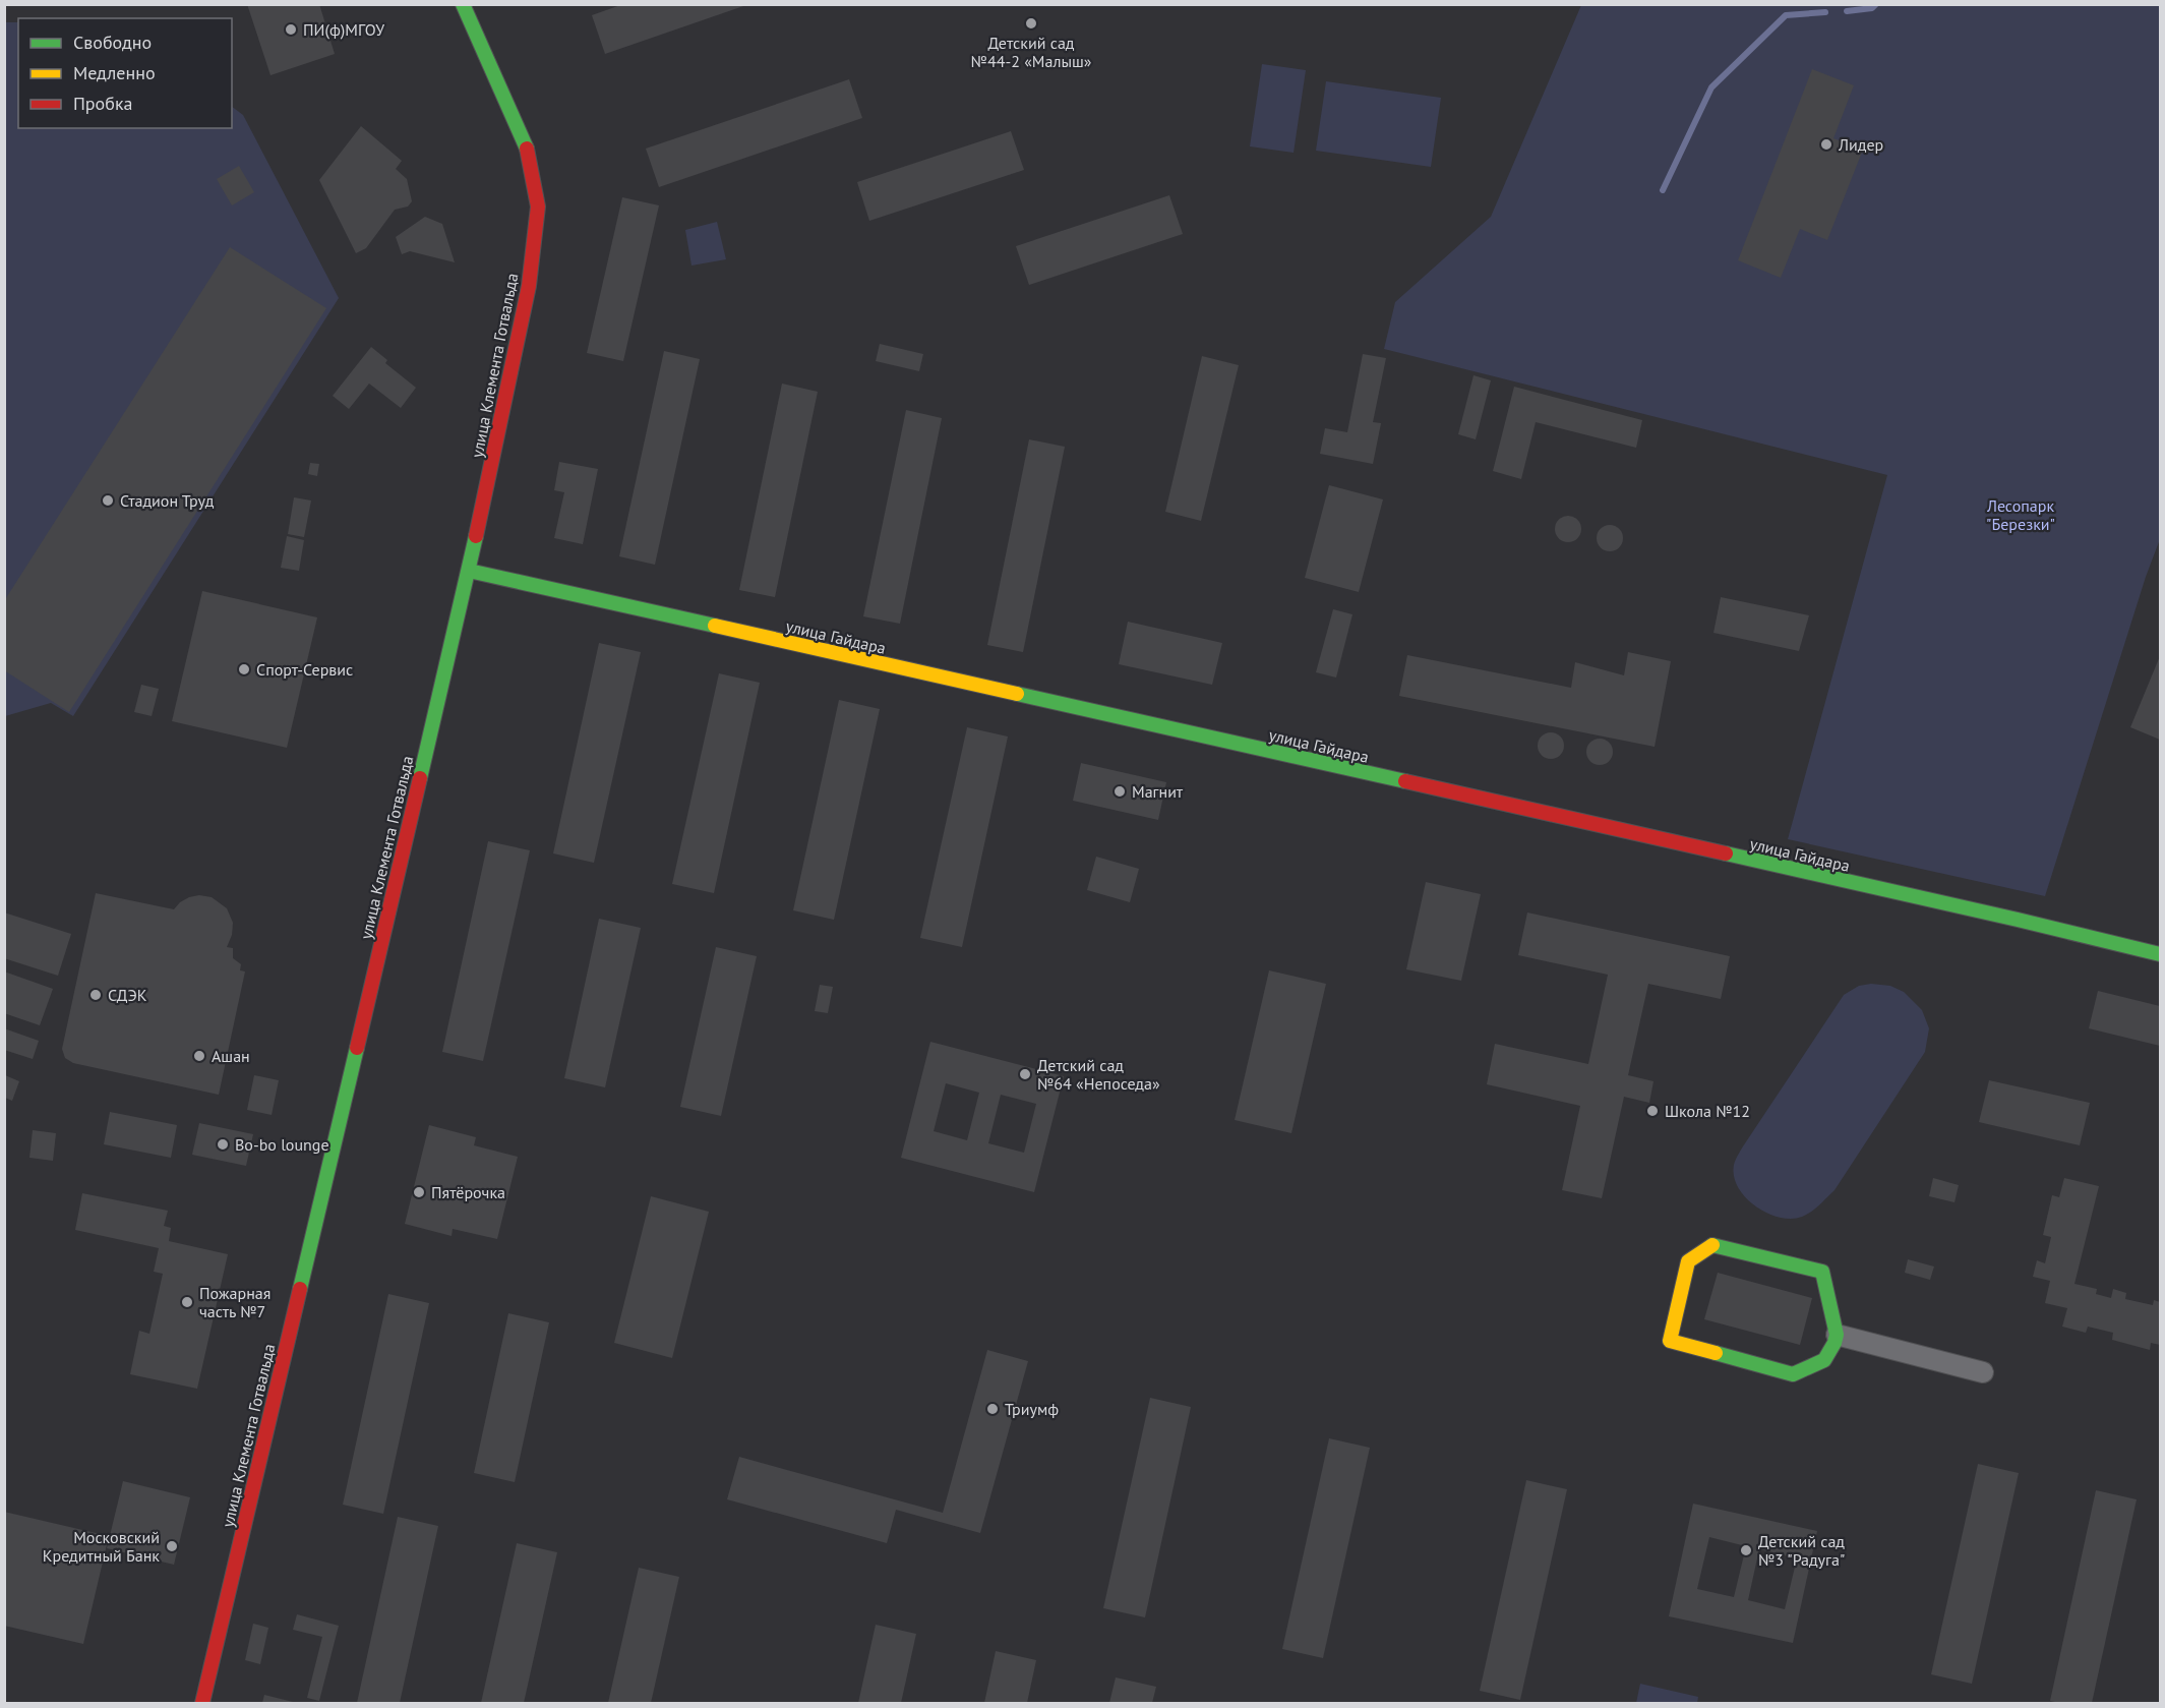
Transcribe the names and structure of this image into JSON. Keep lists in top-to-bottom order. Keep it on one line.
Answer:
{"streets":{"street":["улица Клемента Готвальда","улица Гайдара"]},"crossings":[["улица Клемента Готвальда","улица Гайдара"]],"parks":["Лесопарк \"Березки\""],"places":["Детский сад №44-2 «Малыш»","ПИ(ф)МГОУ","Лидер","Стадион Труд","Спорт-Сервис","Магнит","СДЭК","Ашан","Детский сад №64 «Непоседа»","Школа №12","Bo-bo lounge","Пятёрочка","Пожарная часть №7","Триумф","Московский Кредитный Банк","Детский сад №3 \"Радуга\""],"legend":["Свободно","Медленно","Пробка"]}
